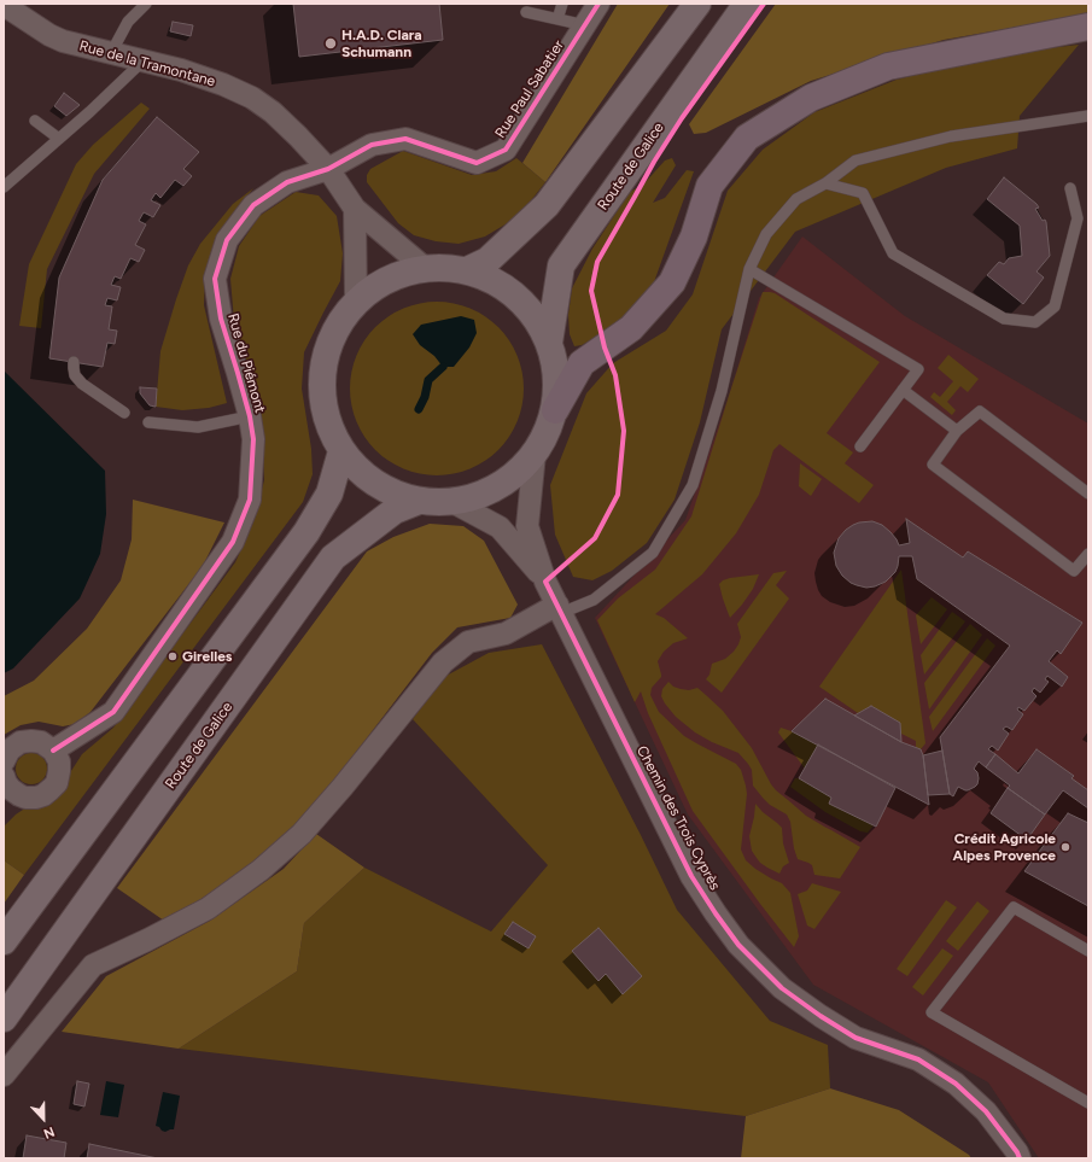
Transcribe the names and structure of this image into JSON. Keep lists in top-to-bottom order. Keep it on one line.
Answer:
{"streets":{"main road":["Route de Galice"],"street":["Rue de la Tramontane","Rue Paul Sabatier","Rue du Piémont","Chemin des Trois Cyprès"]},"crossings":[["Rue de la Tramontane","Rue Paul Sabatier"],["Rue de la Tramontane","Rue du Piémont"],["Rue Paul Sabatier","Rue du Piémont"]],"places":["H.A.D. Clara Schumann","Girelles","Crédit Agricole Alpes Provence"],"north":"bottom"}
